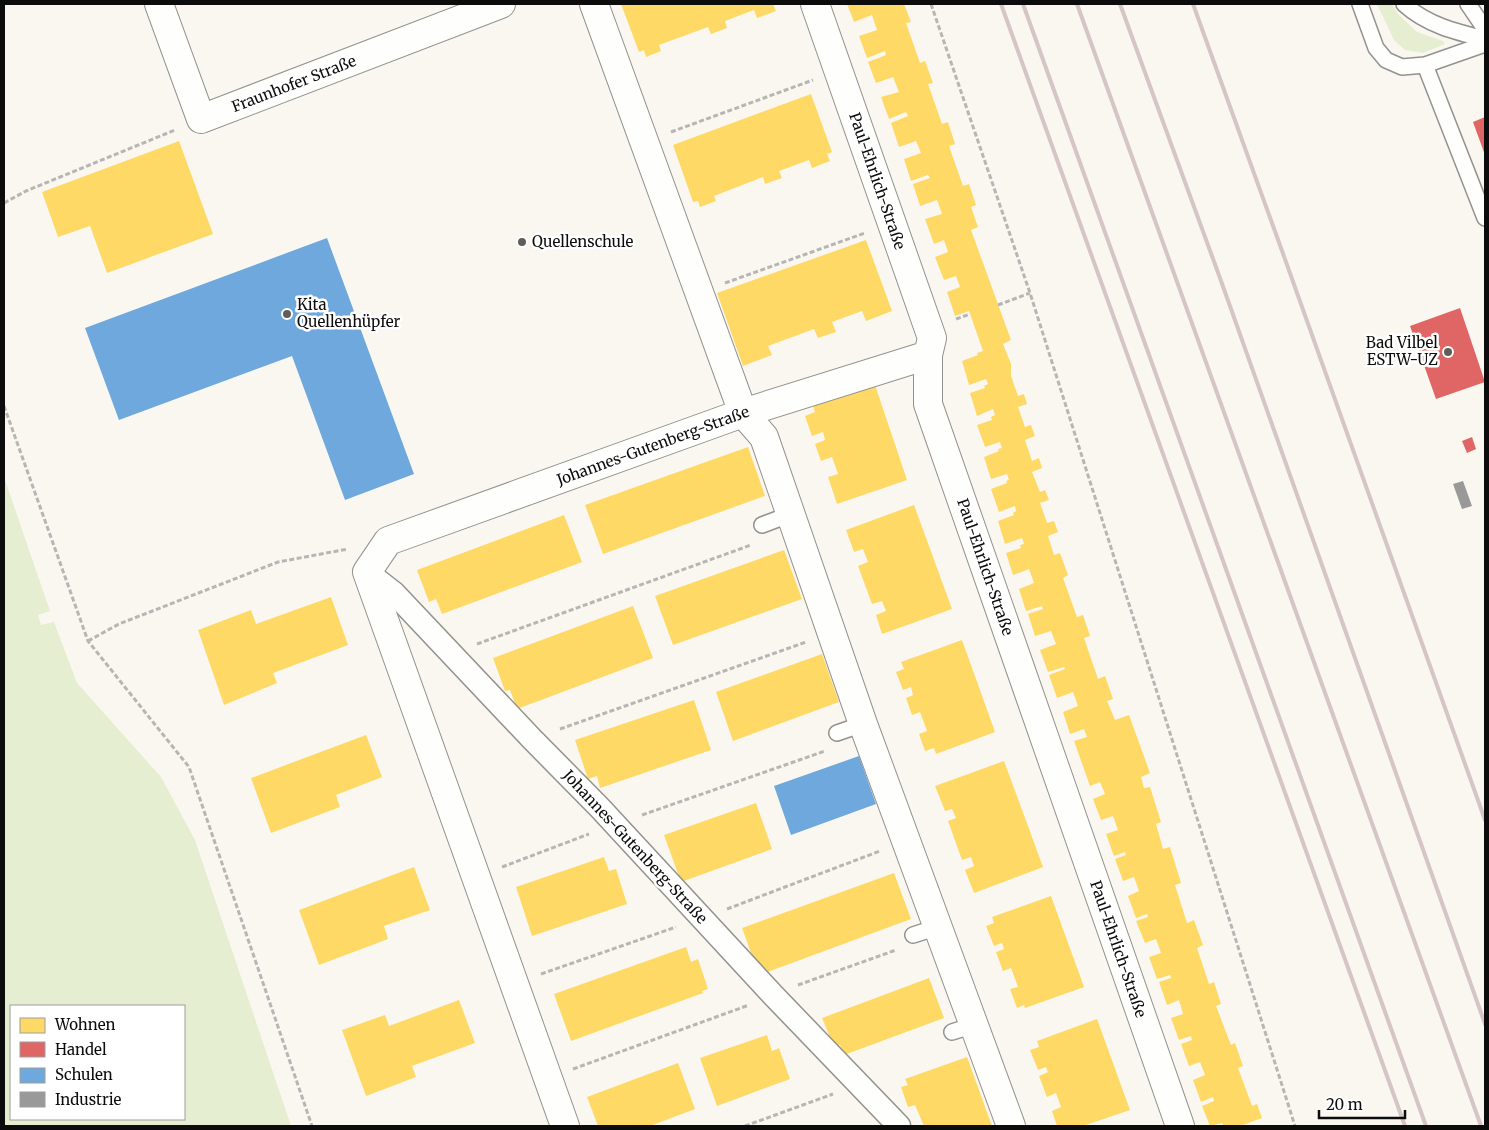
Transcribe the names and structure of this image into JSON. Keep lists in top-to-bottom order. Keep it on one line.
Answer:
{"streets":{"street":["Fraunhofer Straße","Paul-Ehrlich-Straße","Johannes-Gutenberg-Straße"]},"crossings":[["Paul-Ehrlich-Straße","Johannes-Gutenberg-Straße"]],"places":["Quellenschule","Kita Quellenhüpfer","Bad Vilbel ESTW-UZ"],"legend":["Wohnen","Handel","Schulen","Industrie"],"scale_bar":"20 m"}
